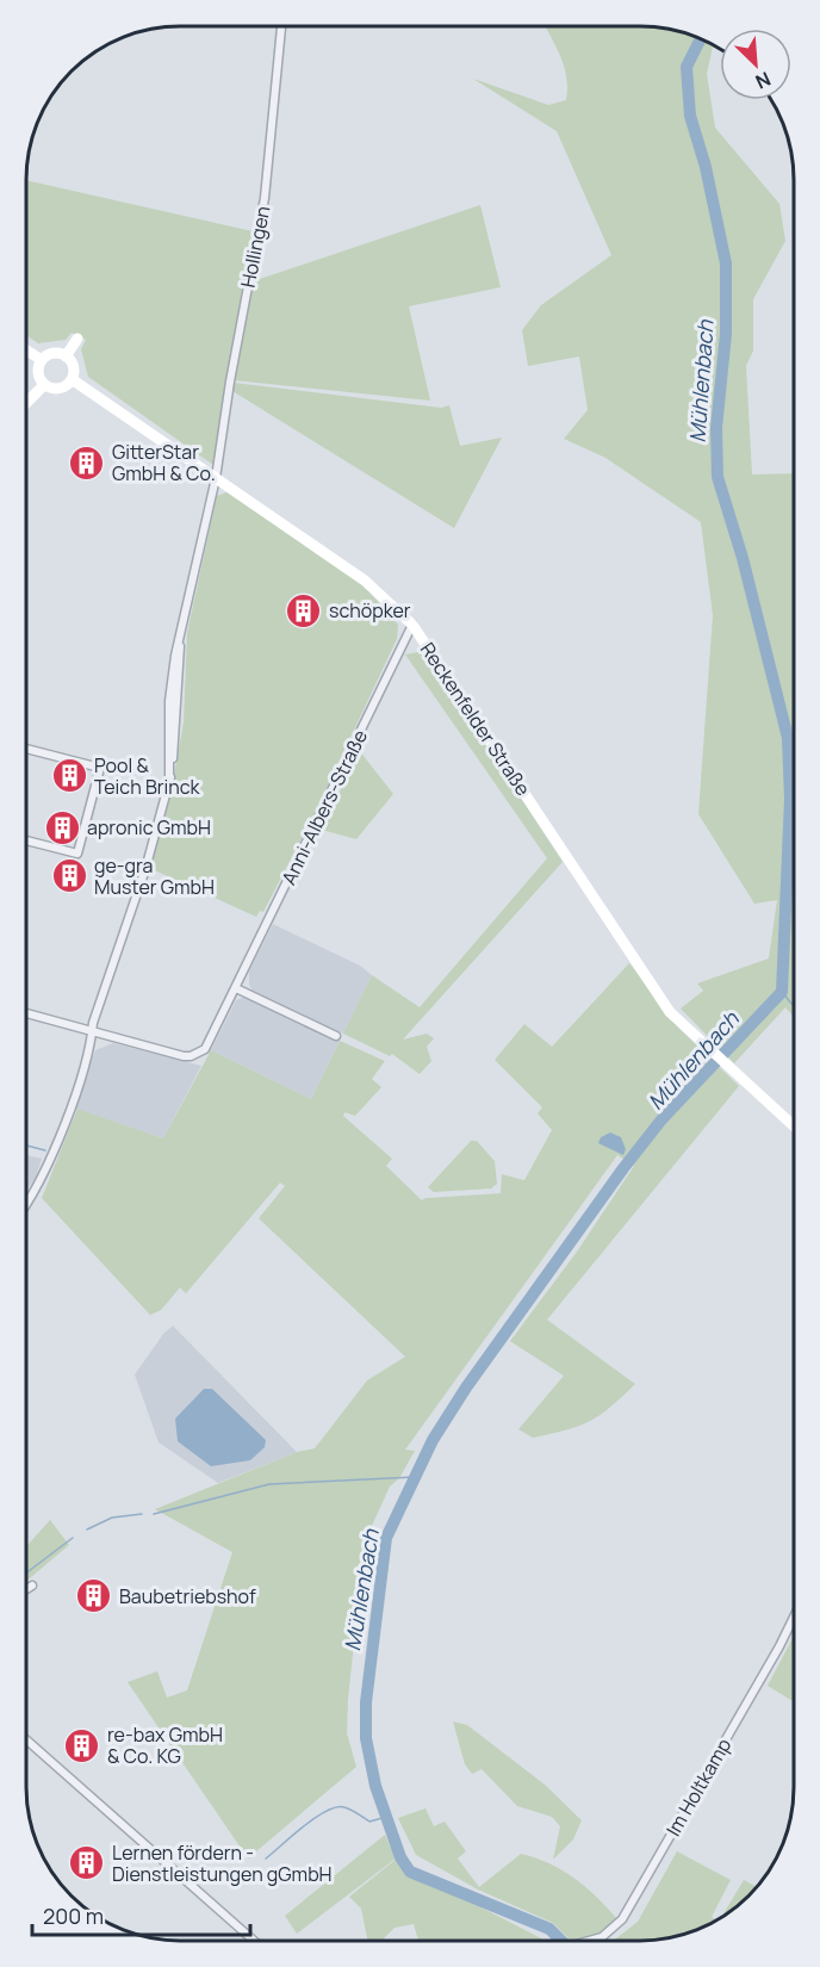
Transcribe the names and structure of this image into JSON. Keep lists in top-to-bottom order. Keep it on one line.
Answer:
{"streets":{"street":["Hollingen","Reckenfelder Straße","Anni-Albers-Straße","Im Holtkamp"]},"crossings":[["Hollingen","Reckenfelder Straße"],["Hollingen","Anni-Albers-Straße"],["Reckenfelder Straße","Anni-Albers-Straße"]],"water":["Mühlenbach"],"places":{"building":["GitterStar GmbH & Co.","schöpker","Pool & Teich Brinck","apronic GmbH","ge-gra Muster GmbH","Baubetriebshof","re-bax GmbH & Co. KG","Lernen fördern - Dienstleistungen gGmbH"]},"scale_bar":"200 m","north":"bottom right"}
